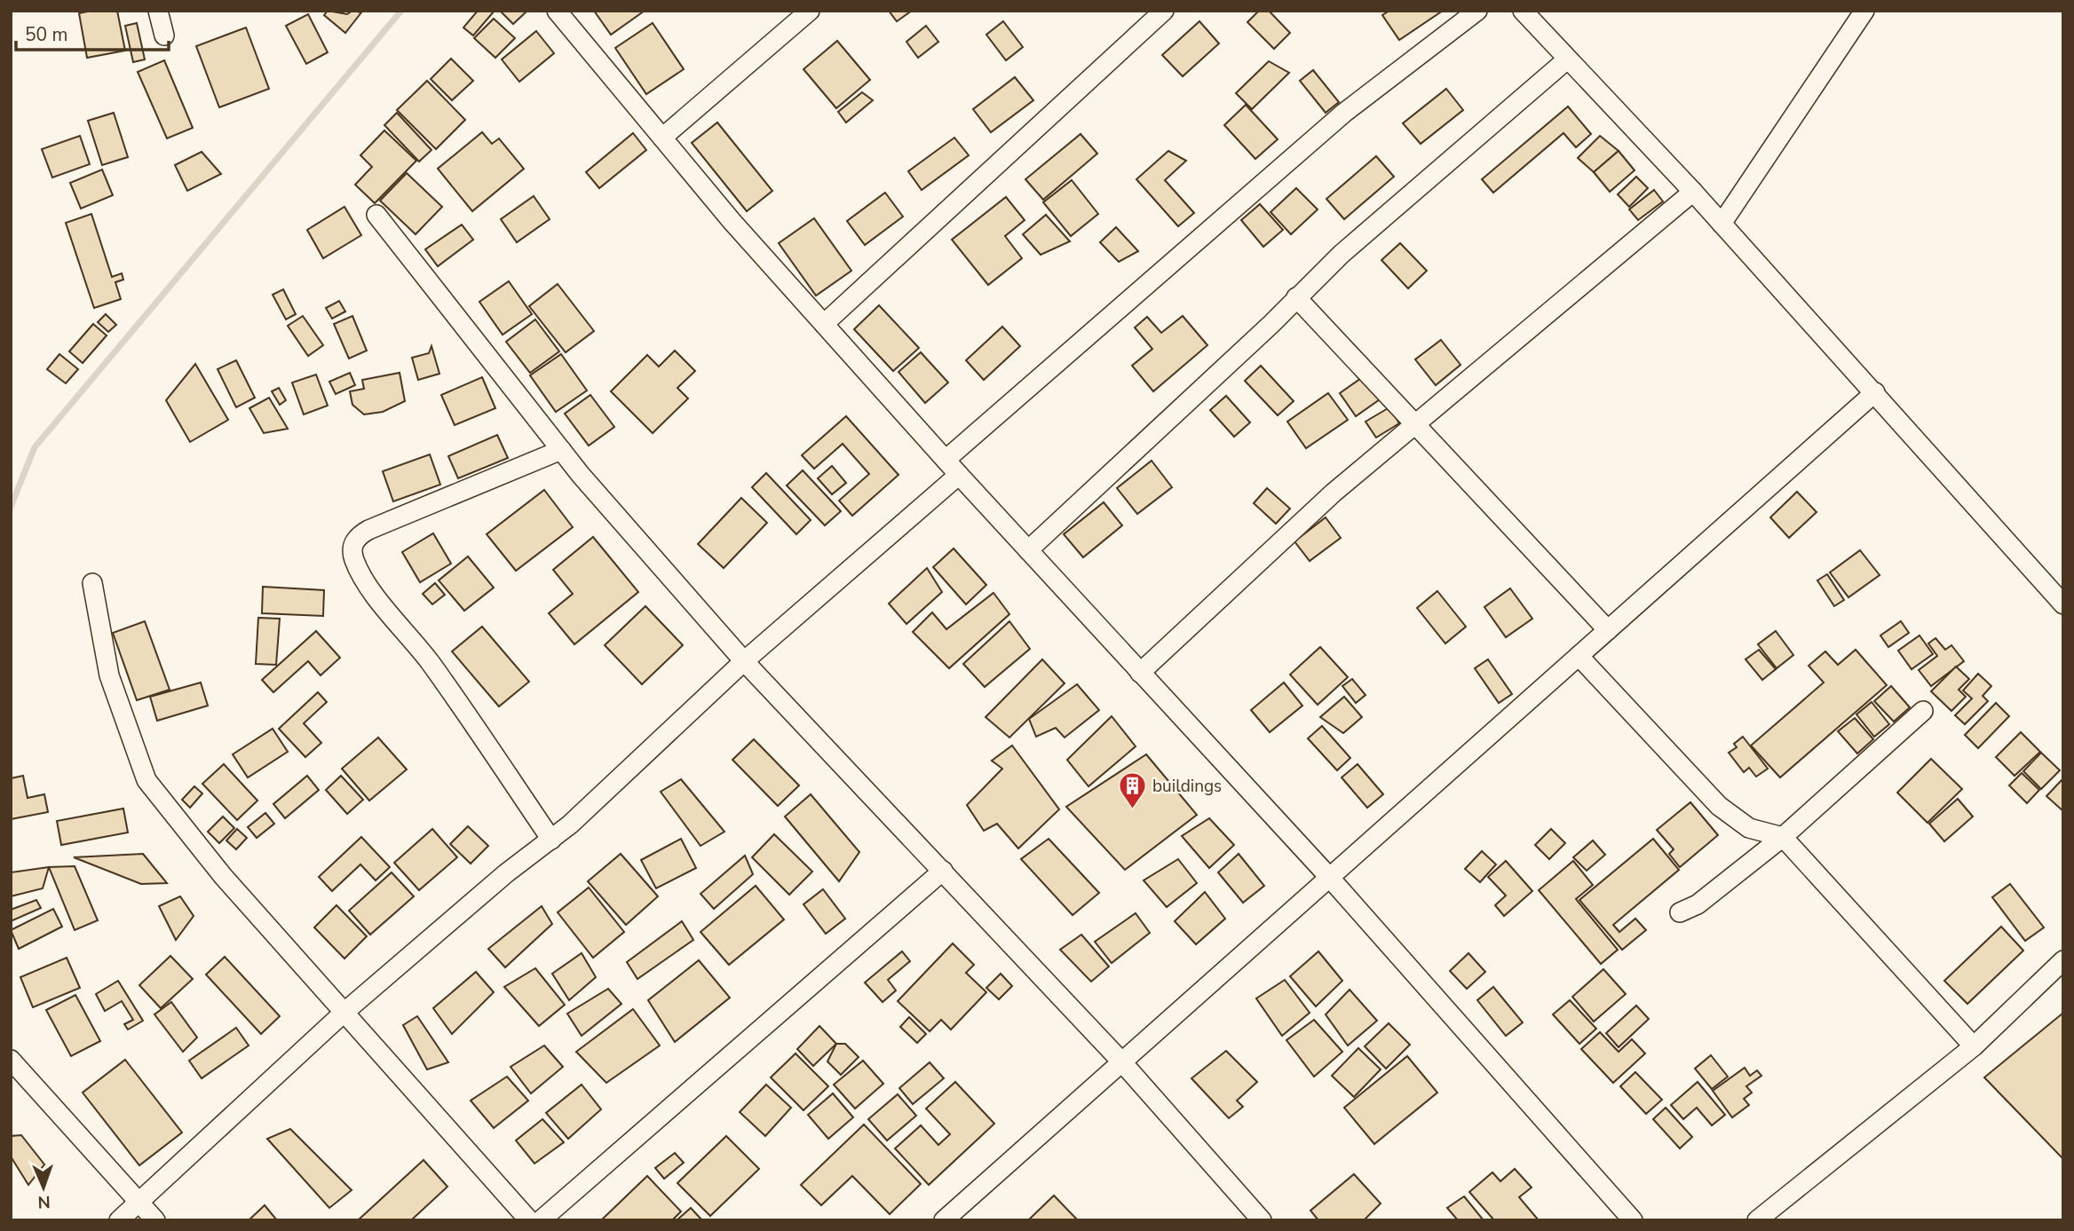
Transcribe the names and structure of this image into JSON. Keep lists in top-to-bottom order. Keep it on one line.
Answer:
{"places":{"building":["buildings"]},"scale_bar":"50 m","north":"bottom"}
